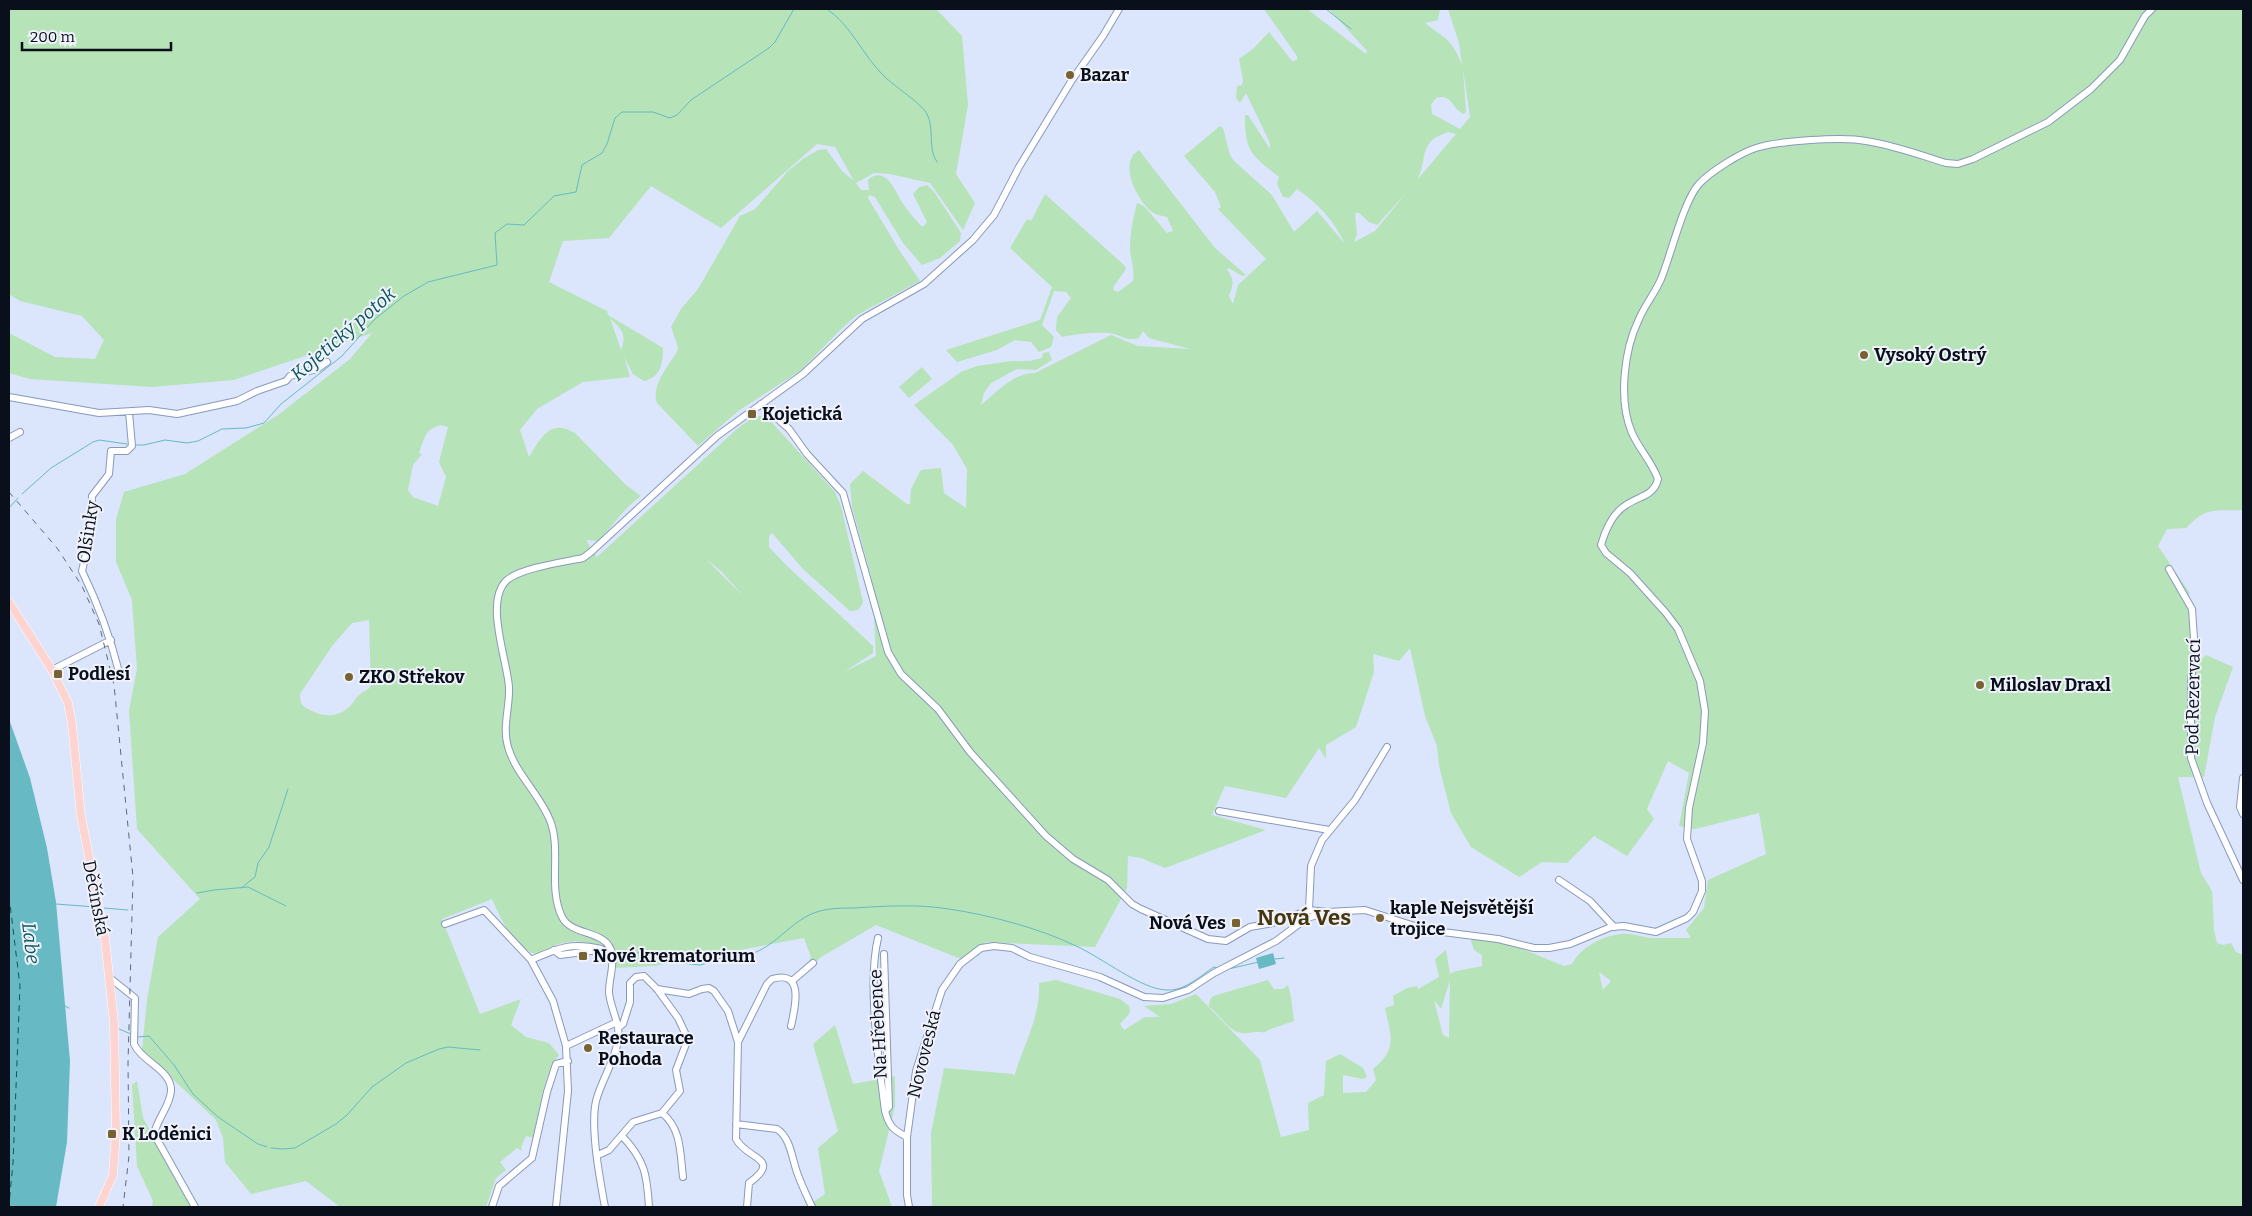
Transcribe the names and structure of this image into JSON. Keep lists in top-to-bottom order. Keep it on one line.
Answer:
{"streets":{"main road":["Děčínská"],"street":["Olšinky","Pod Rezervací","Na Hřebence","Novoveská"]},"crossings":[["Na Hřebence","Novoveská"]],"districts":["Nová Ves"],"water":["Kojetický potok","Labe"],"places":{"other":["Bazar","Vysoký Ostrý","ZKO Střekov","Miloslav Draxl","kaple Nejsvětější trojice","Restaurace Pohoda"],"transit":["Kojetická","Podlesí","Nová Ves","Nové krematorium","K Loděnici"]},"scale_bar":"200 m"}
